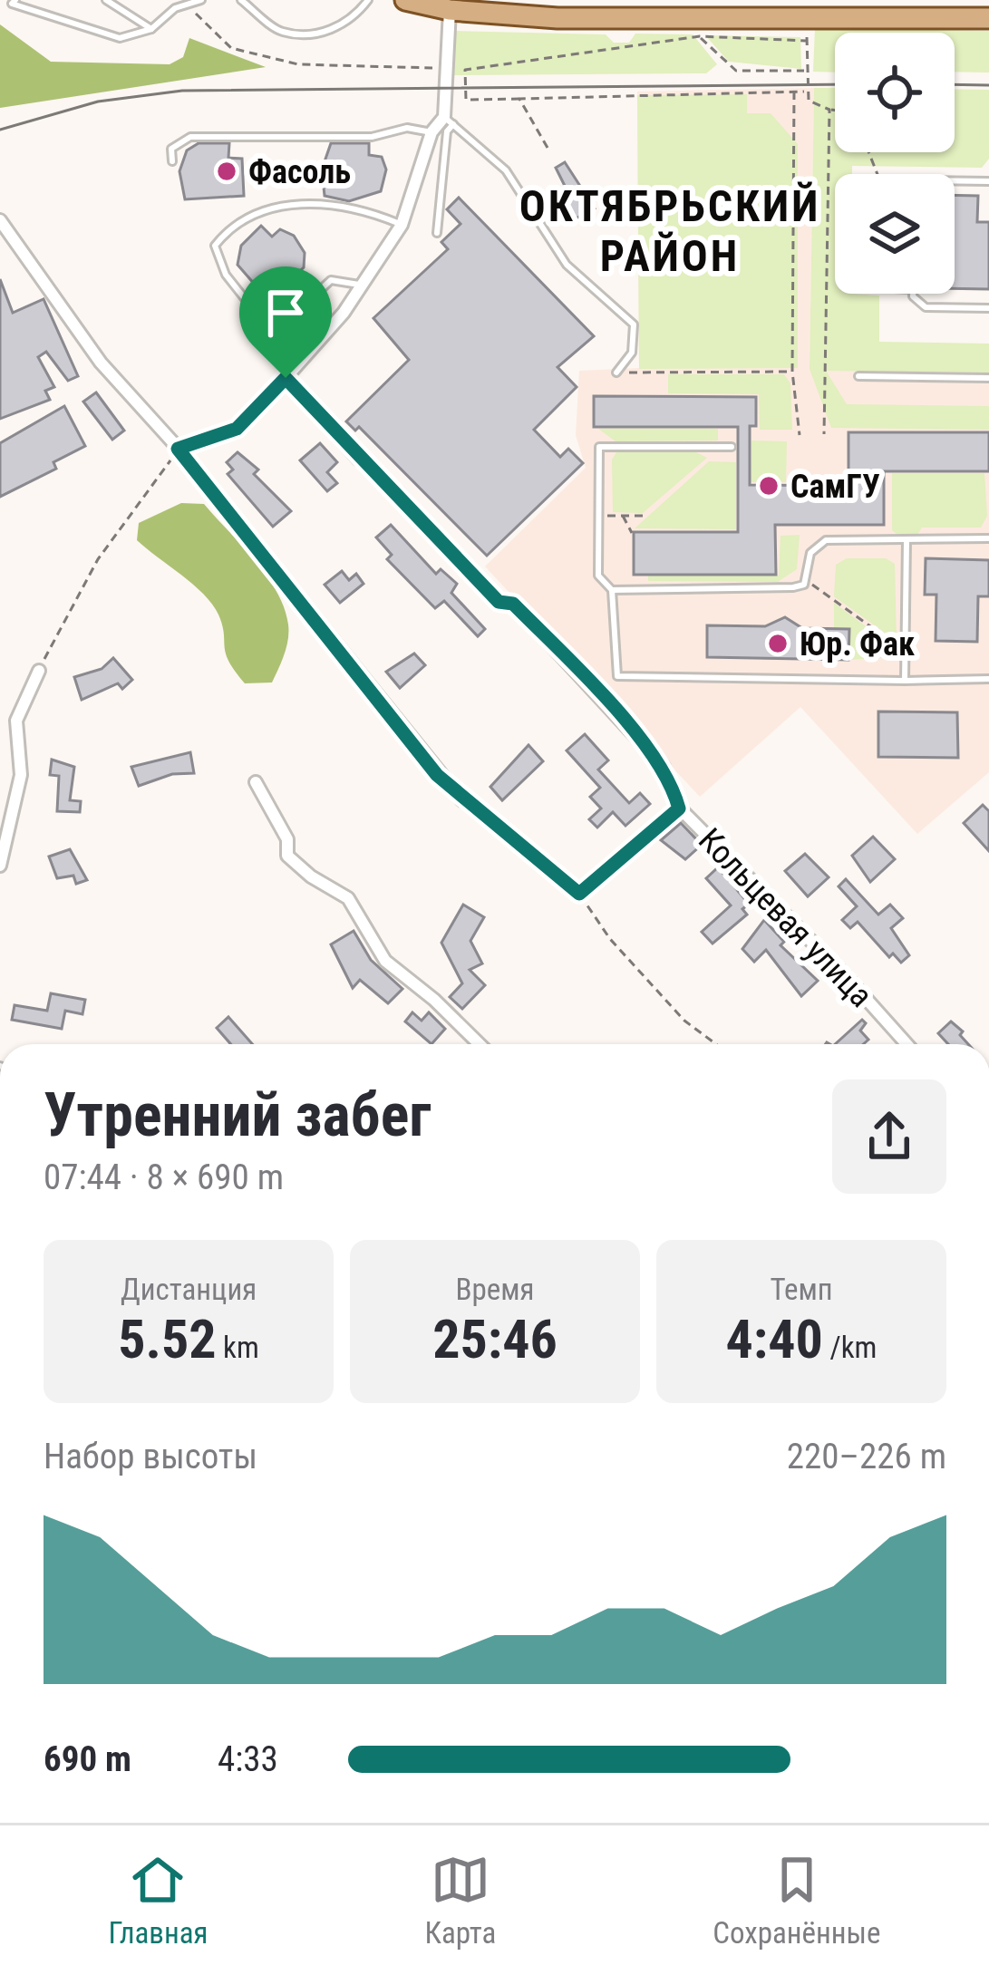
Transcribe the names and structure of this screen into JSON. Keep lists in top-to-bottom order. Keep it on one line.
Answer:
{"streets":{"street":["Кольцевая улица"]},"districts":["ОКТЯБРЬСКИЙ РАЙОН"],"places":["Фасоль","СамГУ","Юр. Фак"],"page":{"heading":["Утренний забег","07:44 · 8 × 690 m"],"stats":[["Дистанция","5.52 km"],["Время","25:46"],["Темп","4:40 /km"]],"chart":["Набор высоты","220–226 m"],"list":[{"name":"690 m","note":"4:33"}],"tabs":["Главная","Карта","Сохранённые"]}}
